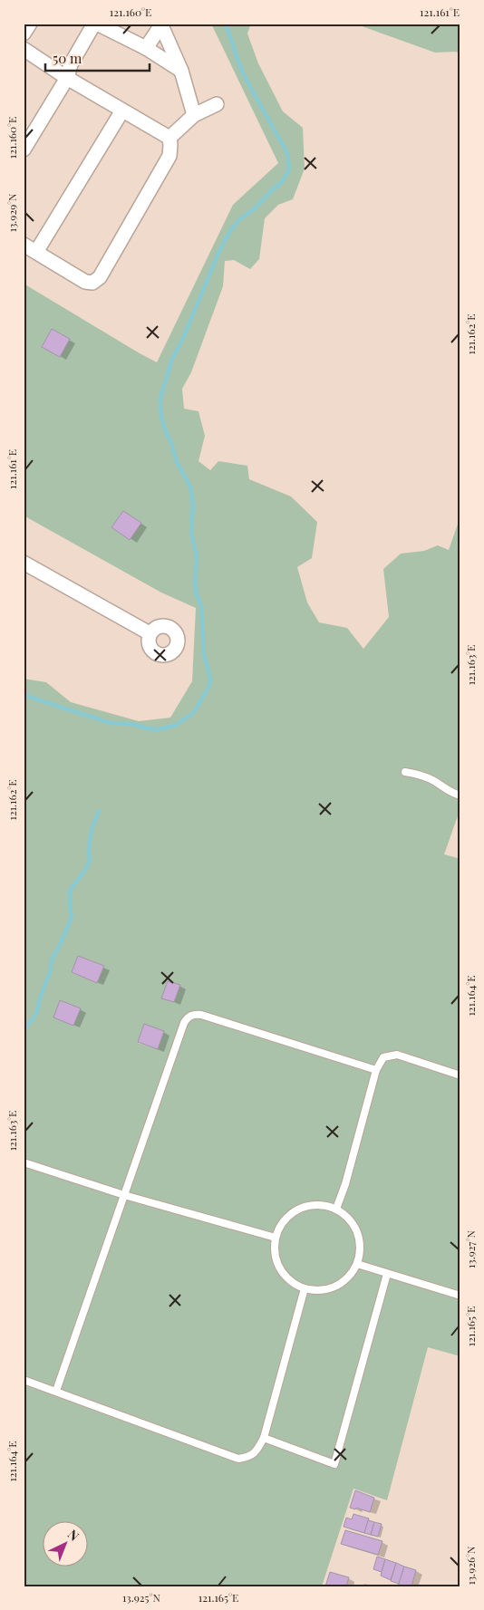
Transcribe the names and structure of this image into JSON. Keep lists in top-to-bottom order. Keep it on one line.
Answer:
{"scale_bar":"50 m","north":"top right","coordinates":["121.160°E","121.161°E","13.929°N","121.162°E","121.163°E","121.164°E","13.927°N","121.165°E","13.926°N","13.925°N"]}
